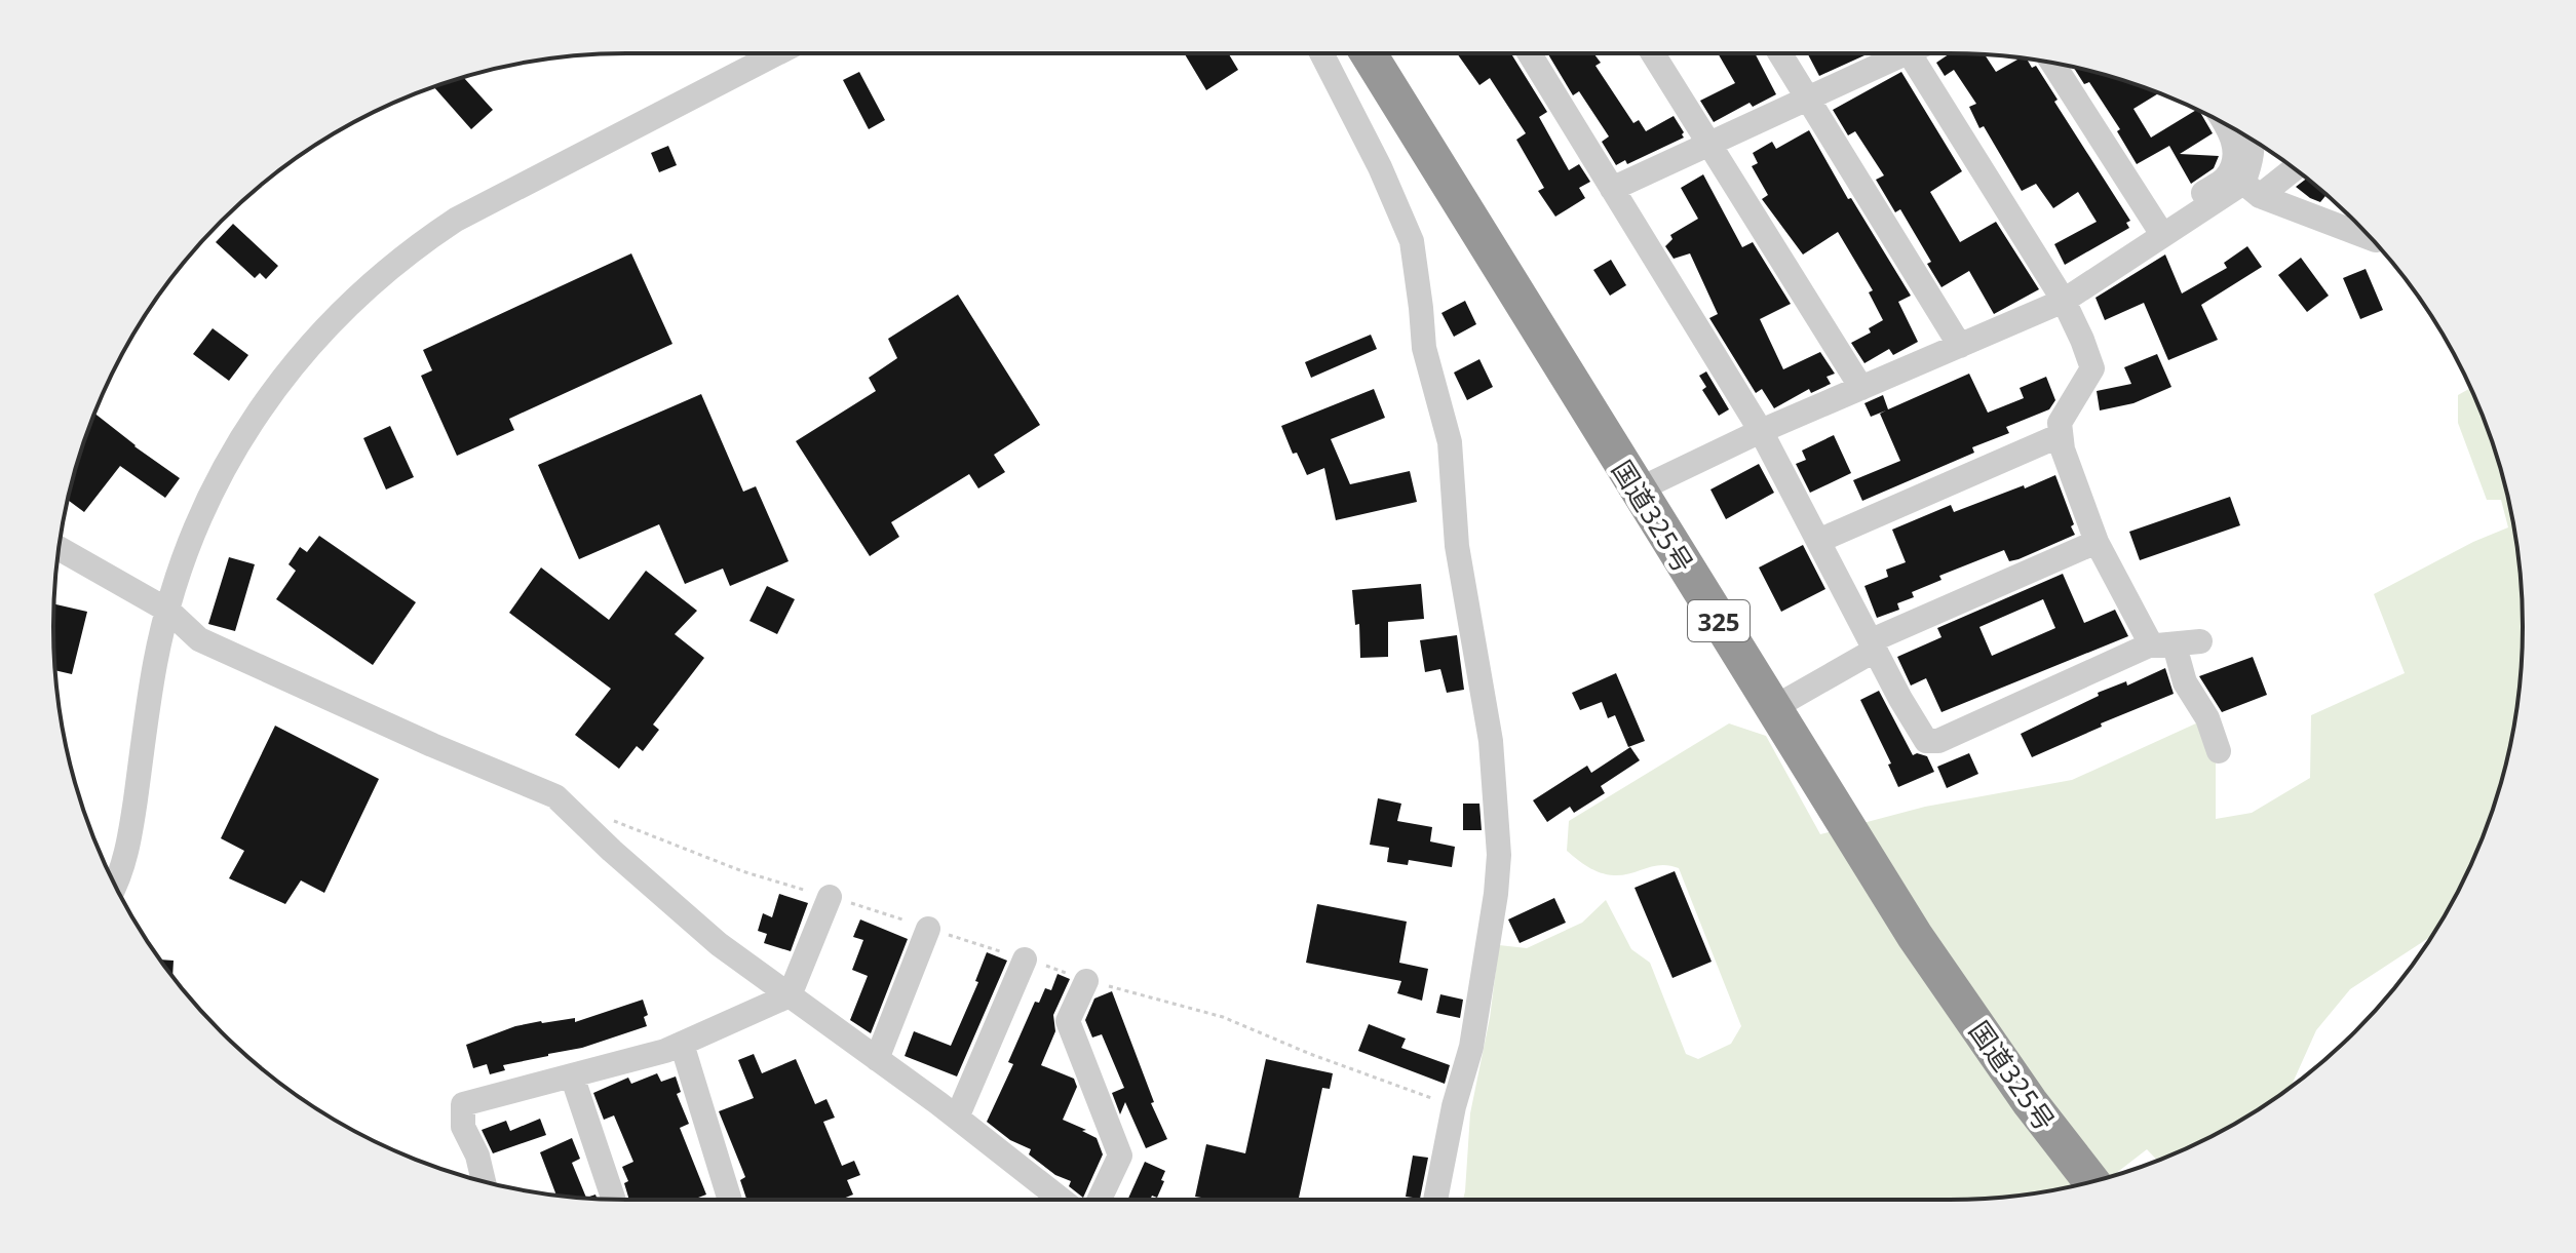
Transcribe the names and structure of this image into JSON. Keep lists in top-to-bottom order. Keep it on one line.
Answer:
{"streets":{"highway":["国道325号","325"]}}
